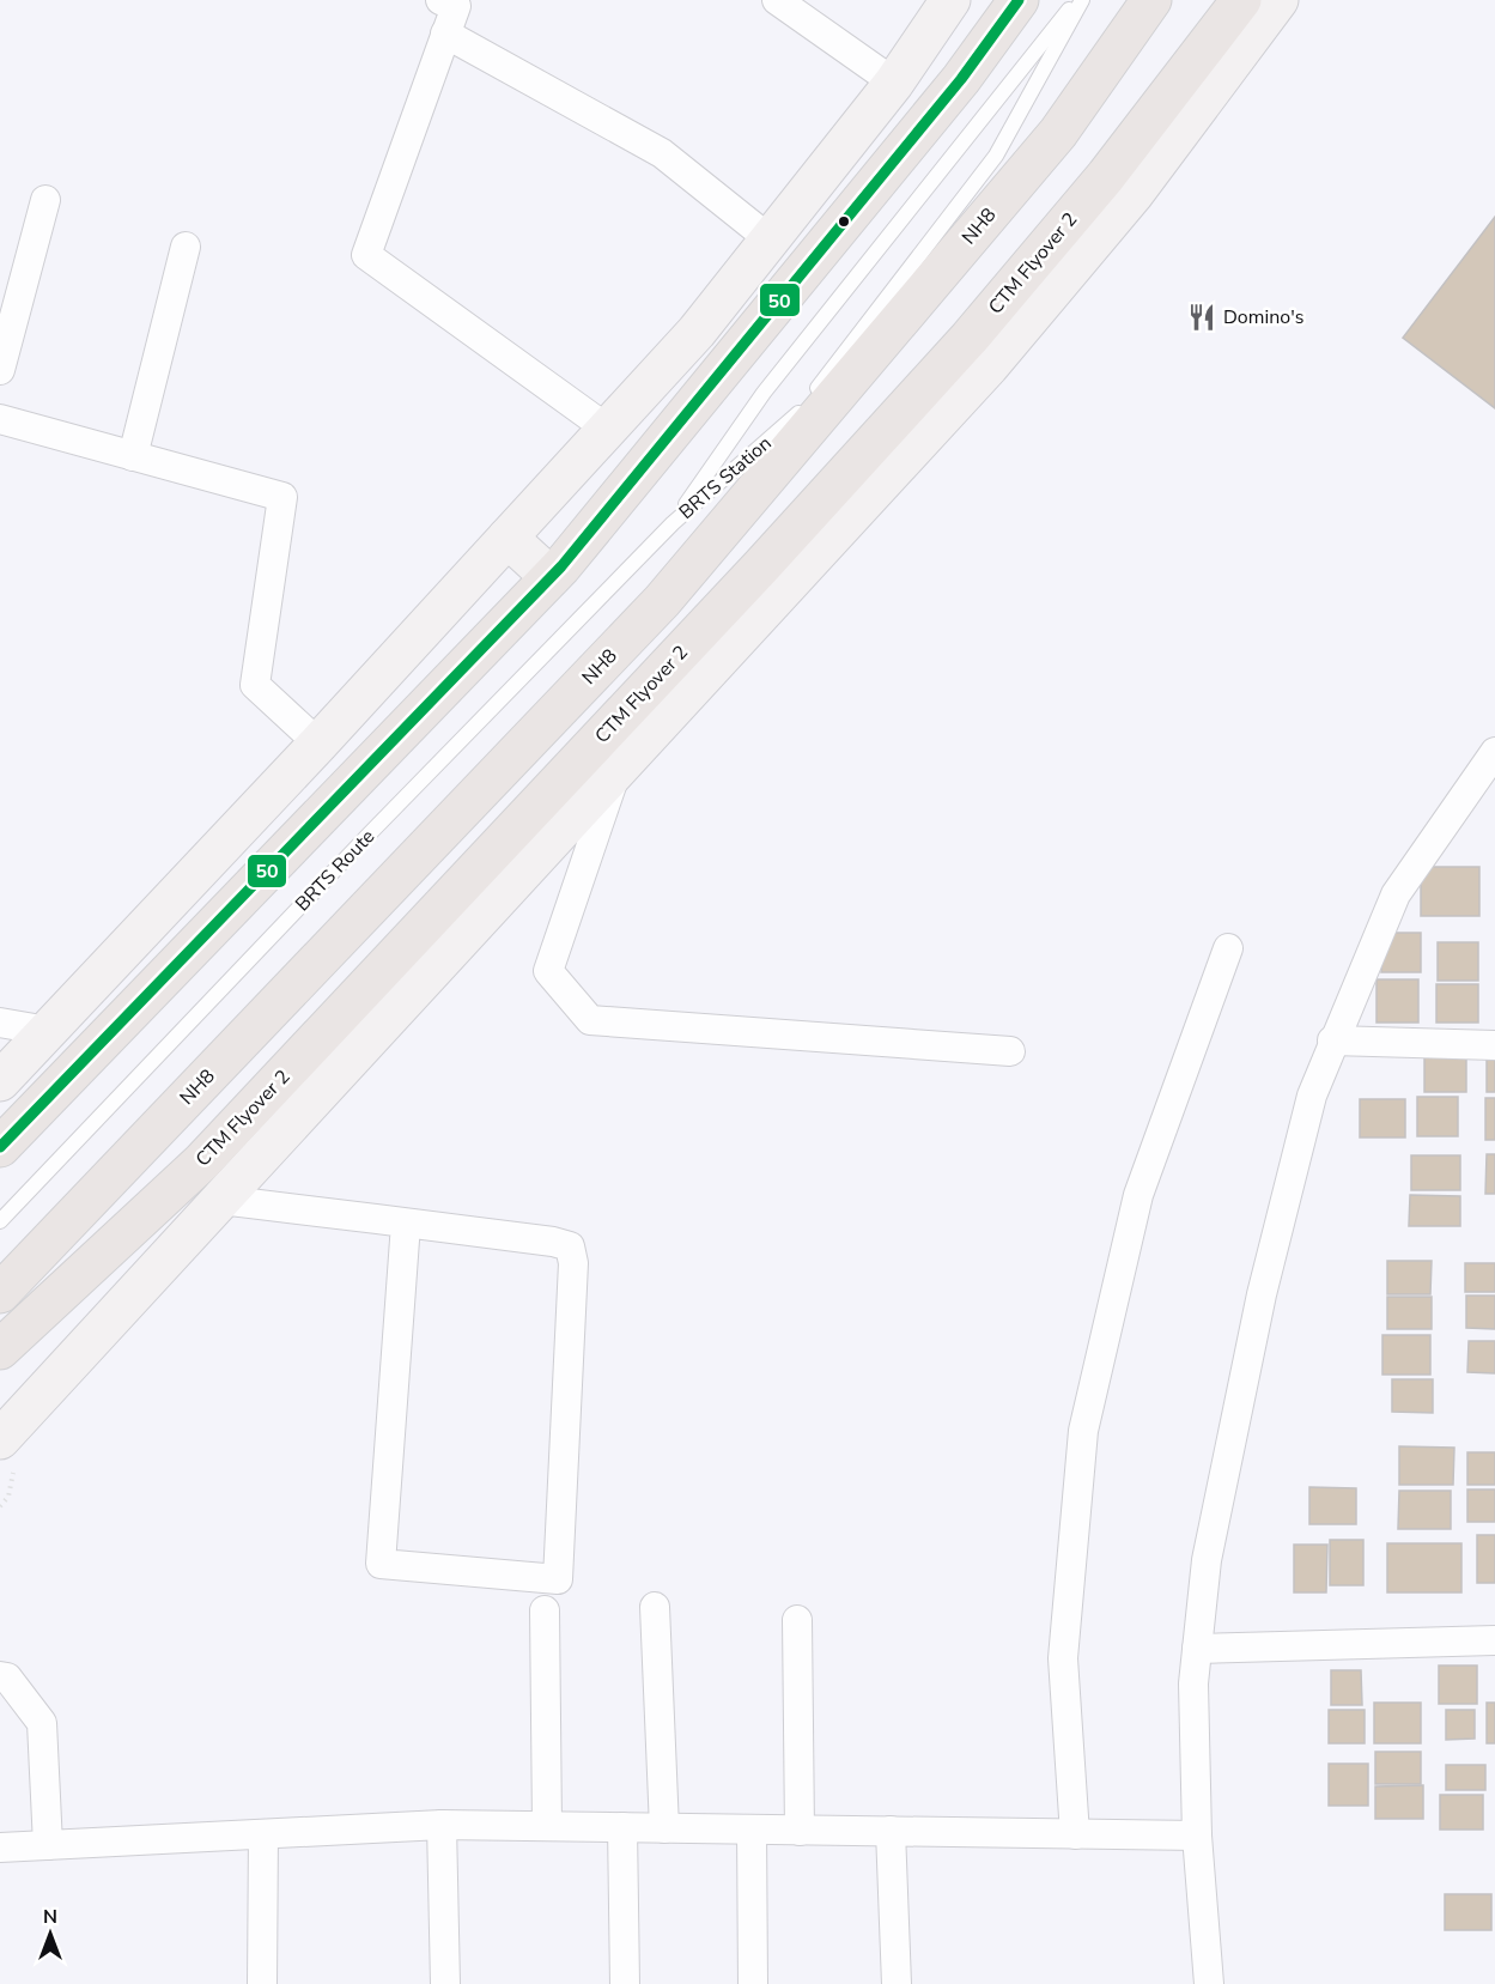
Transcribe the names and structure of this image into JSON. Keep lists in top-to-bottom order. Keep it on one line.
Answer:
{"streets":{"main road":["NH8","CTM Flyover 2"],"lane":["BRTS Station","BRTS Route"]},"crossings":[["BRTS Station","BRTS Route"]],"places":{"restaurant":["Domino's"]},"lines":["transit line 50"],"north":"top"}
